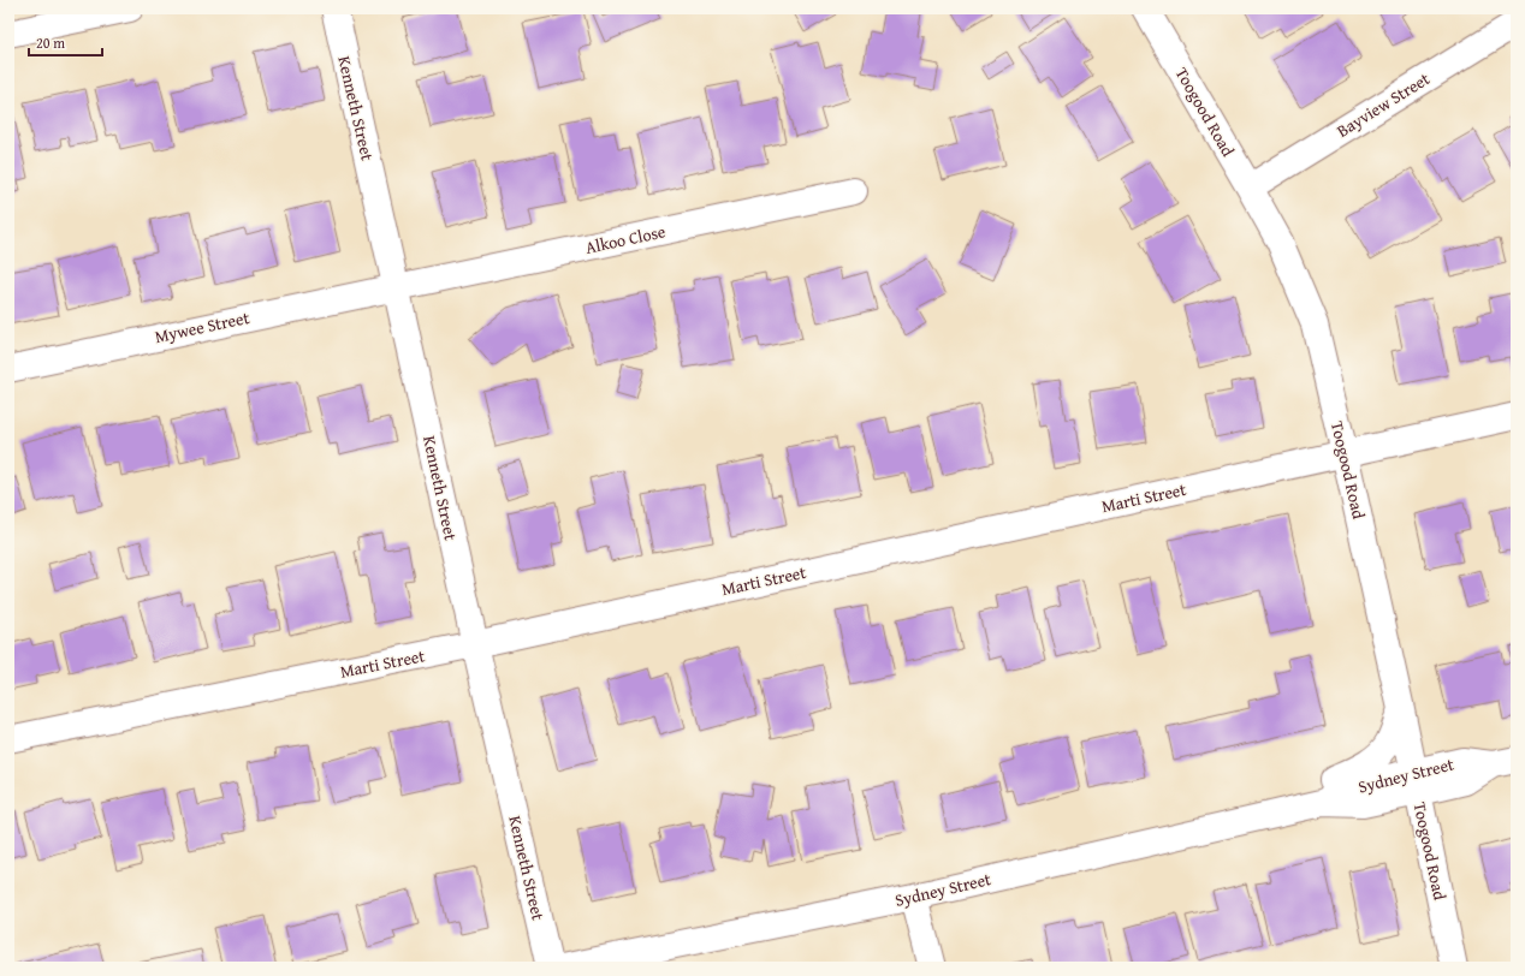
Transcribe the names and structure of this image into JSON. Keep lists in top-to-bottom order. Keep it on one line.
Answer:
{"streets":{"street":["Bayview Street","Kenneth Street","Toogood Road","Alkoo Close","Mywee Street","Marti Street","Sydney Street"]},"crossings":[["Bayview Street","Toogood Road"],["Kenneth Street","Alkoo Close"],["Kenneth Street","Mywee Street"],["Kenneth Street","Marti Street"],["Toogood Road","Marti Street"],["Toogood Road","Sydney Street"],["Alkoo Close","Mywee Street"]],"scale_bar":"20 m"}
